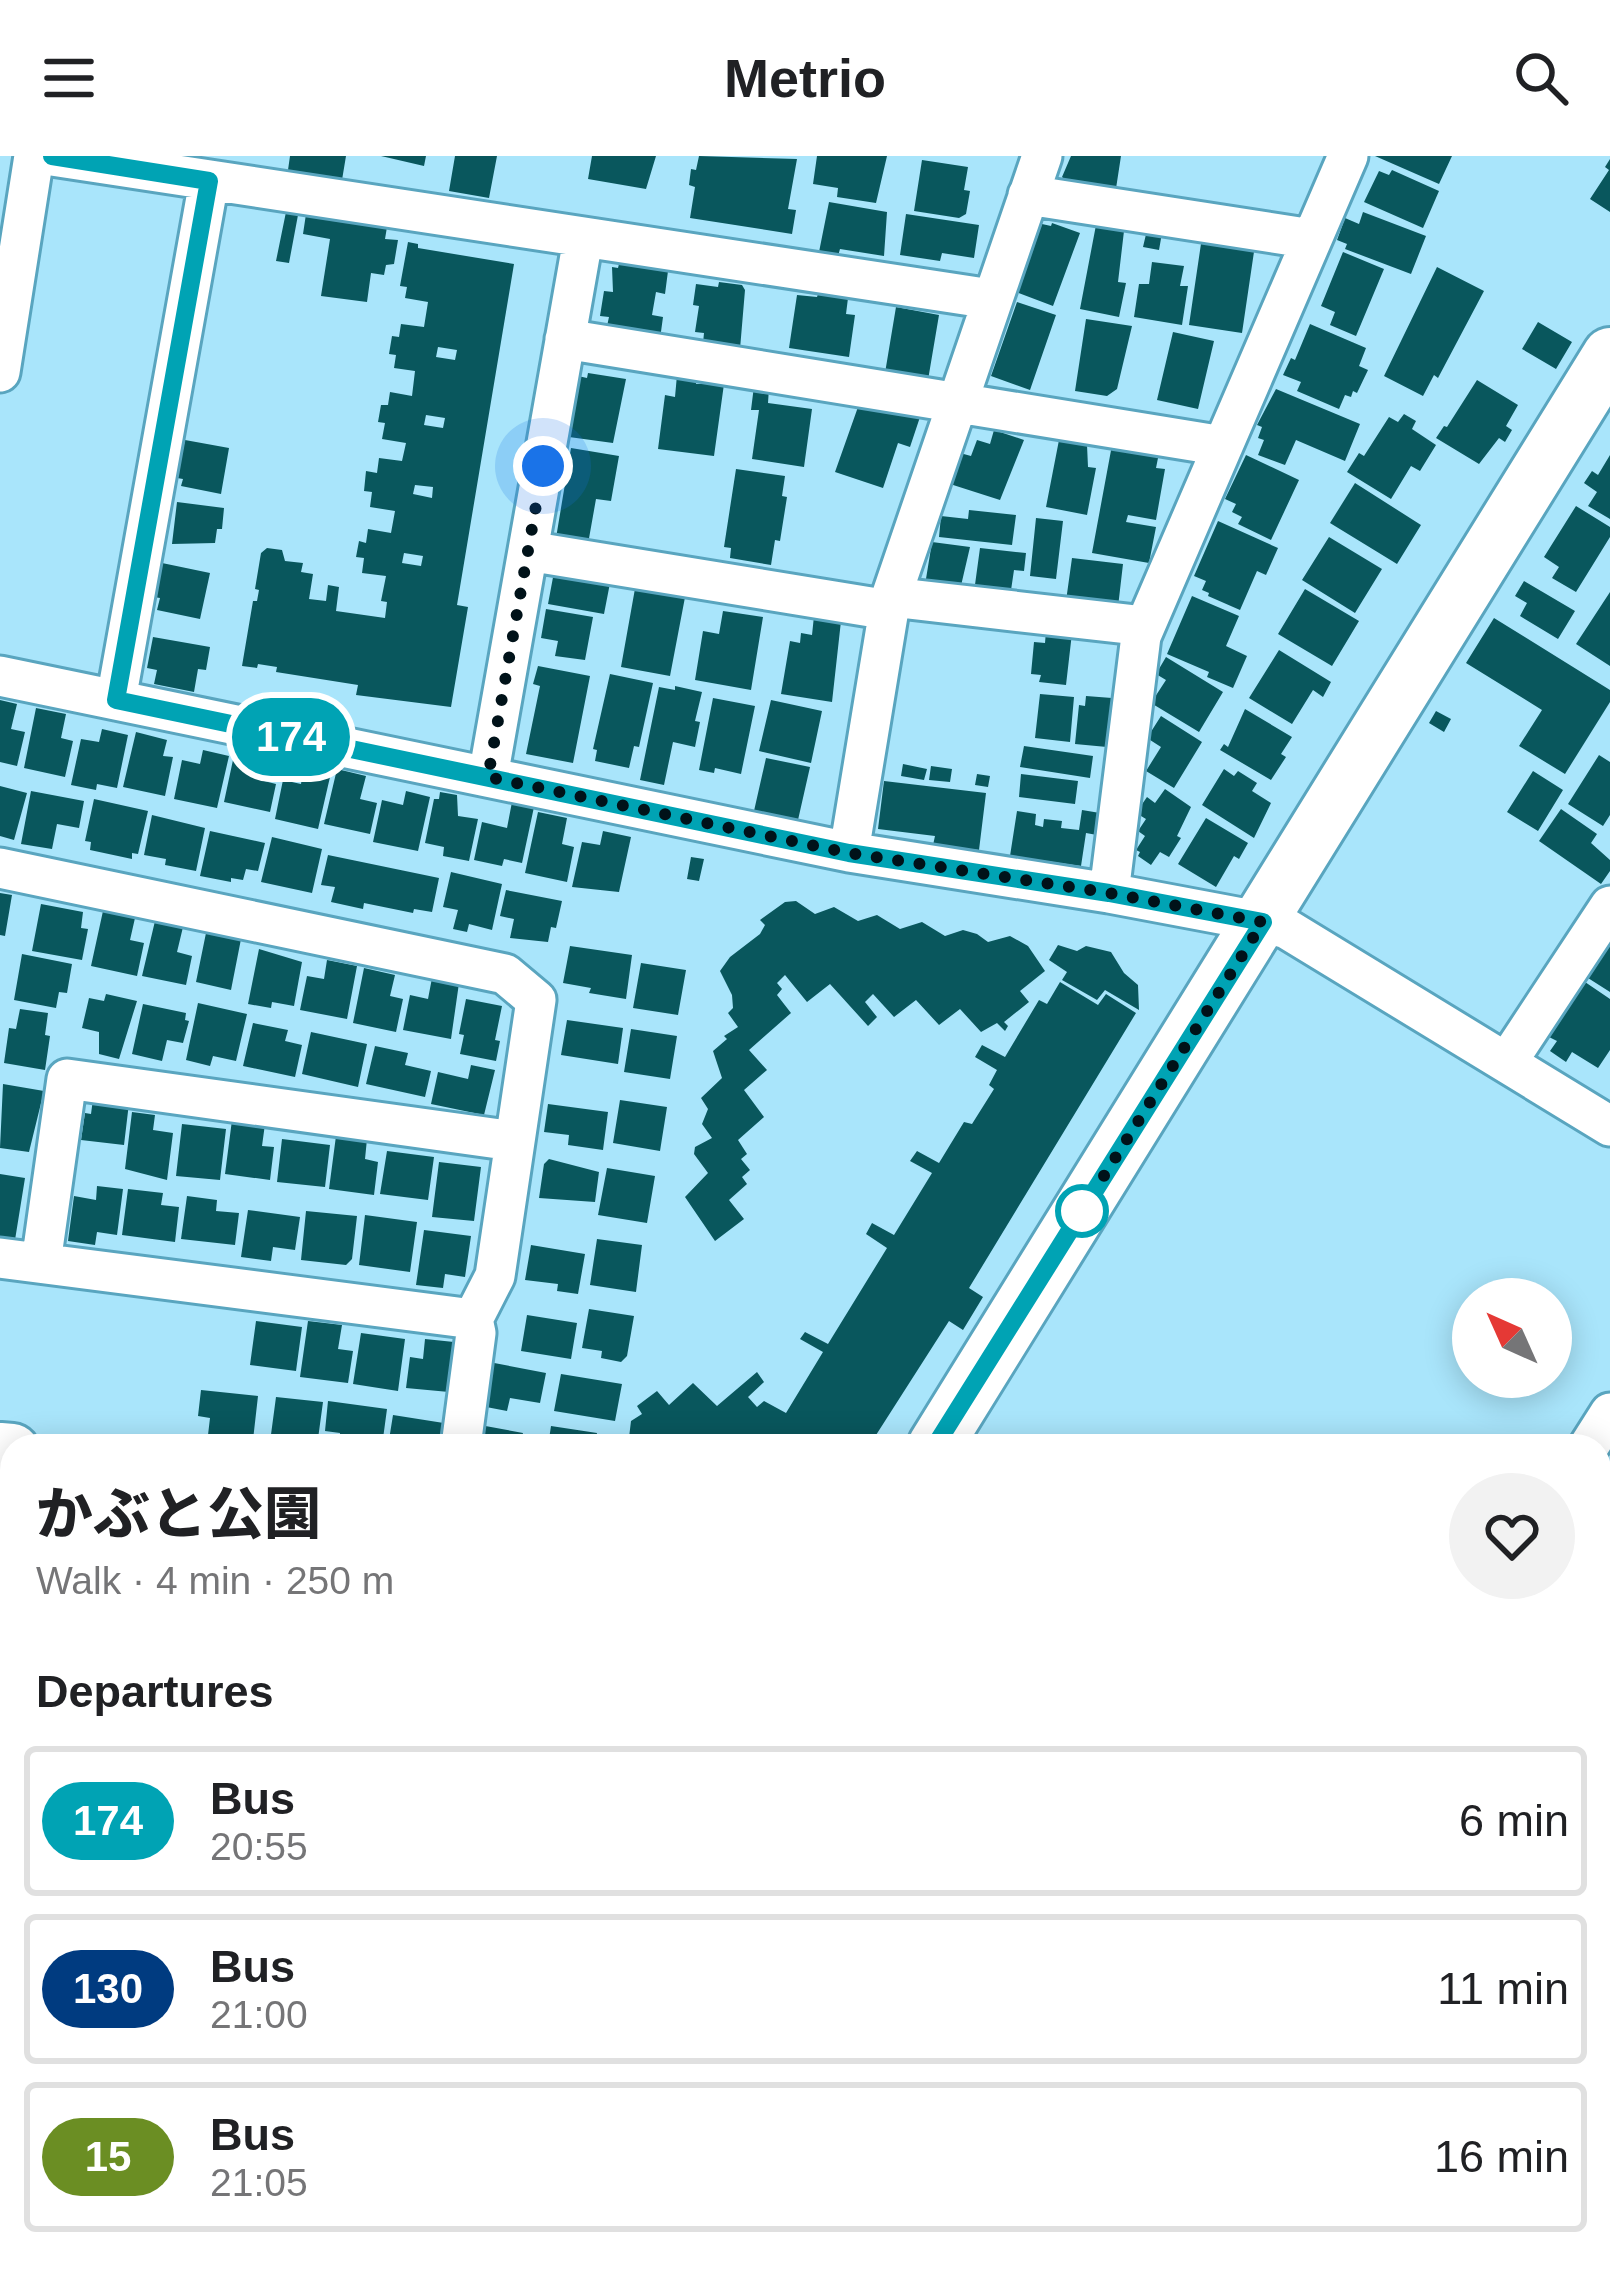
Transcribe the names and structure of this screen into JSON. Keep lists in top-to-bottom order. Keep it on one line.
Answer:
{"lines":["bus line 174"],"north":"top left","page":{"header":"Metrio","on_map":"174","heading":[["かぶと公園","Walk · 4 min · 250 m"],"Departures"],"list":[{"mark":"174","name":"Bus","note":"20:55","value":"6 min"},{"mark":"130","name":"Bus","note":"21:00","value":"11 min"},{"mark":"15","name":"Bus","note":"21:05","value":"16 min"}]}}
